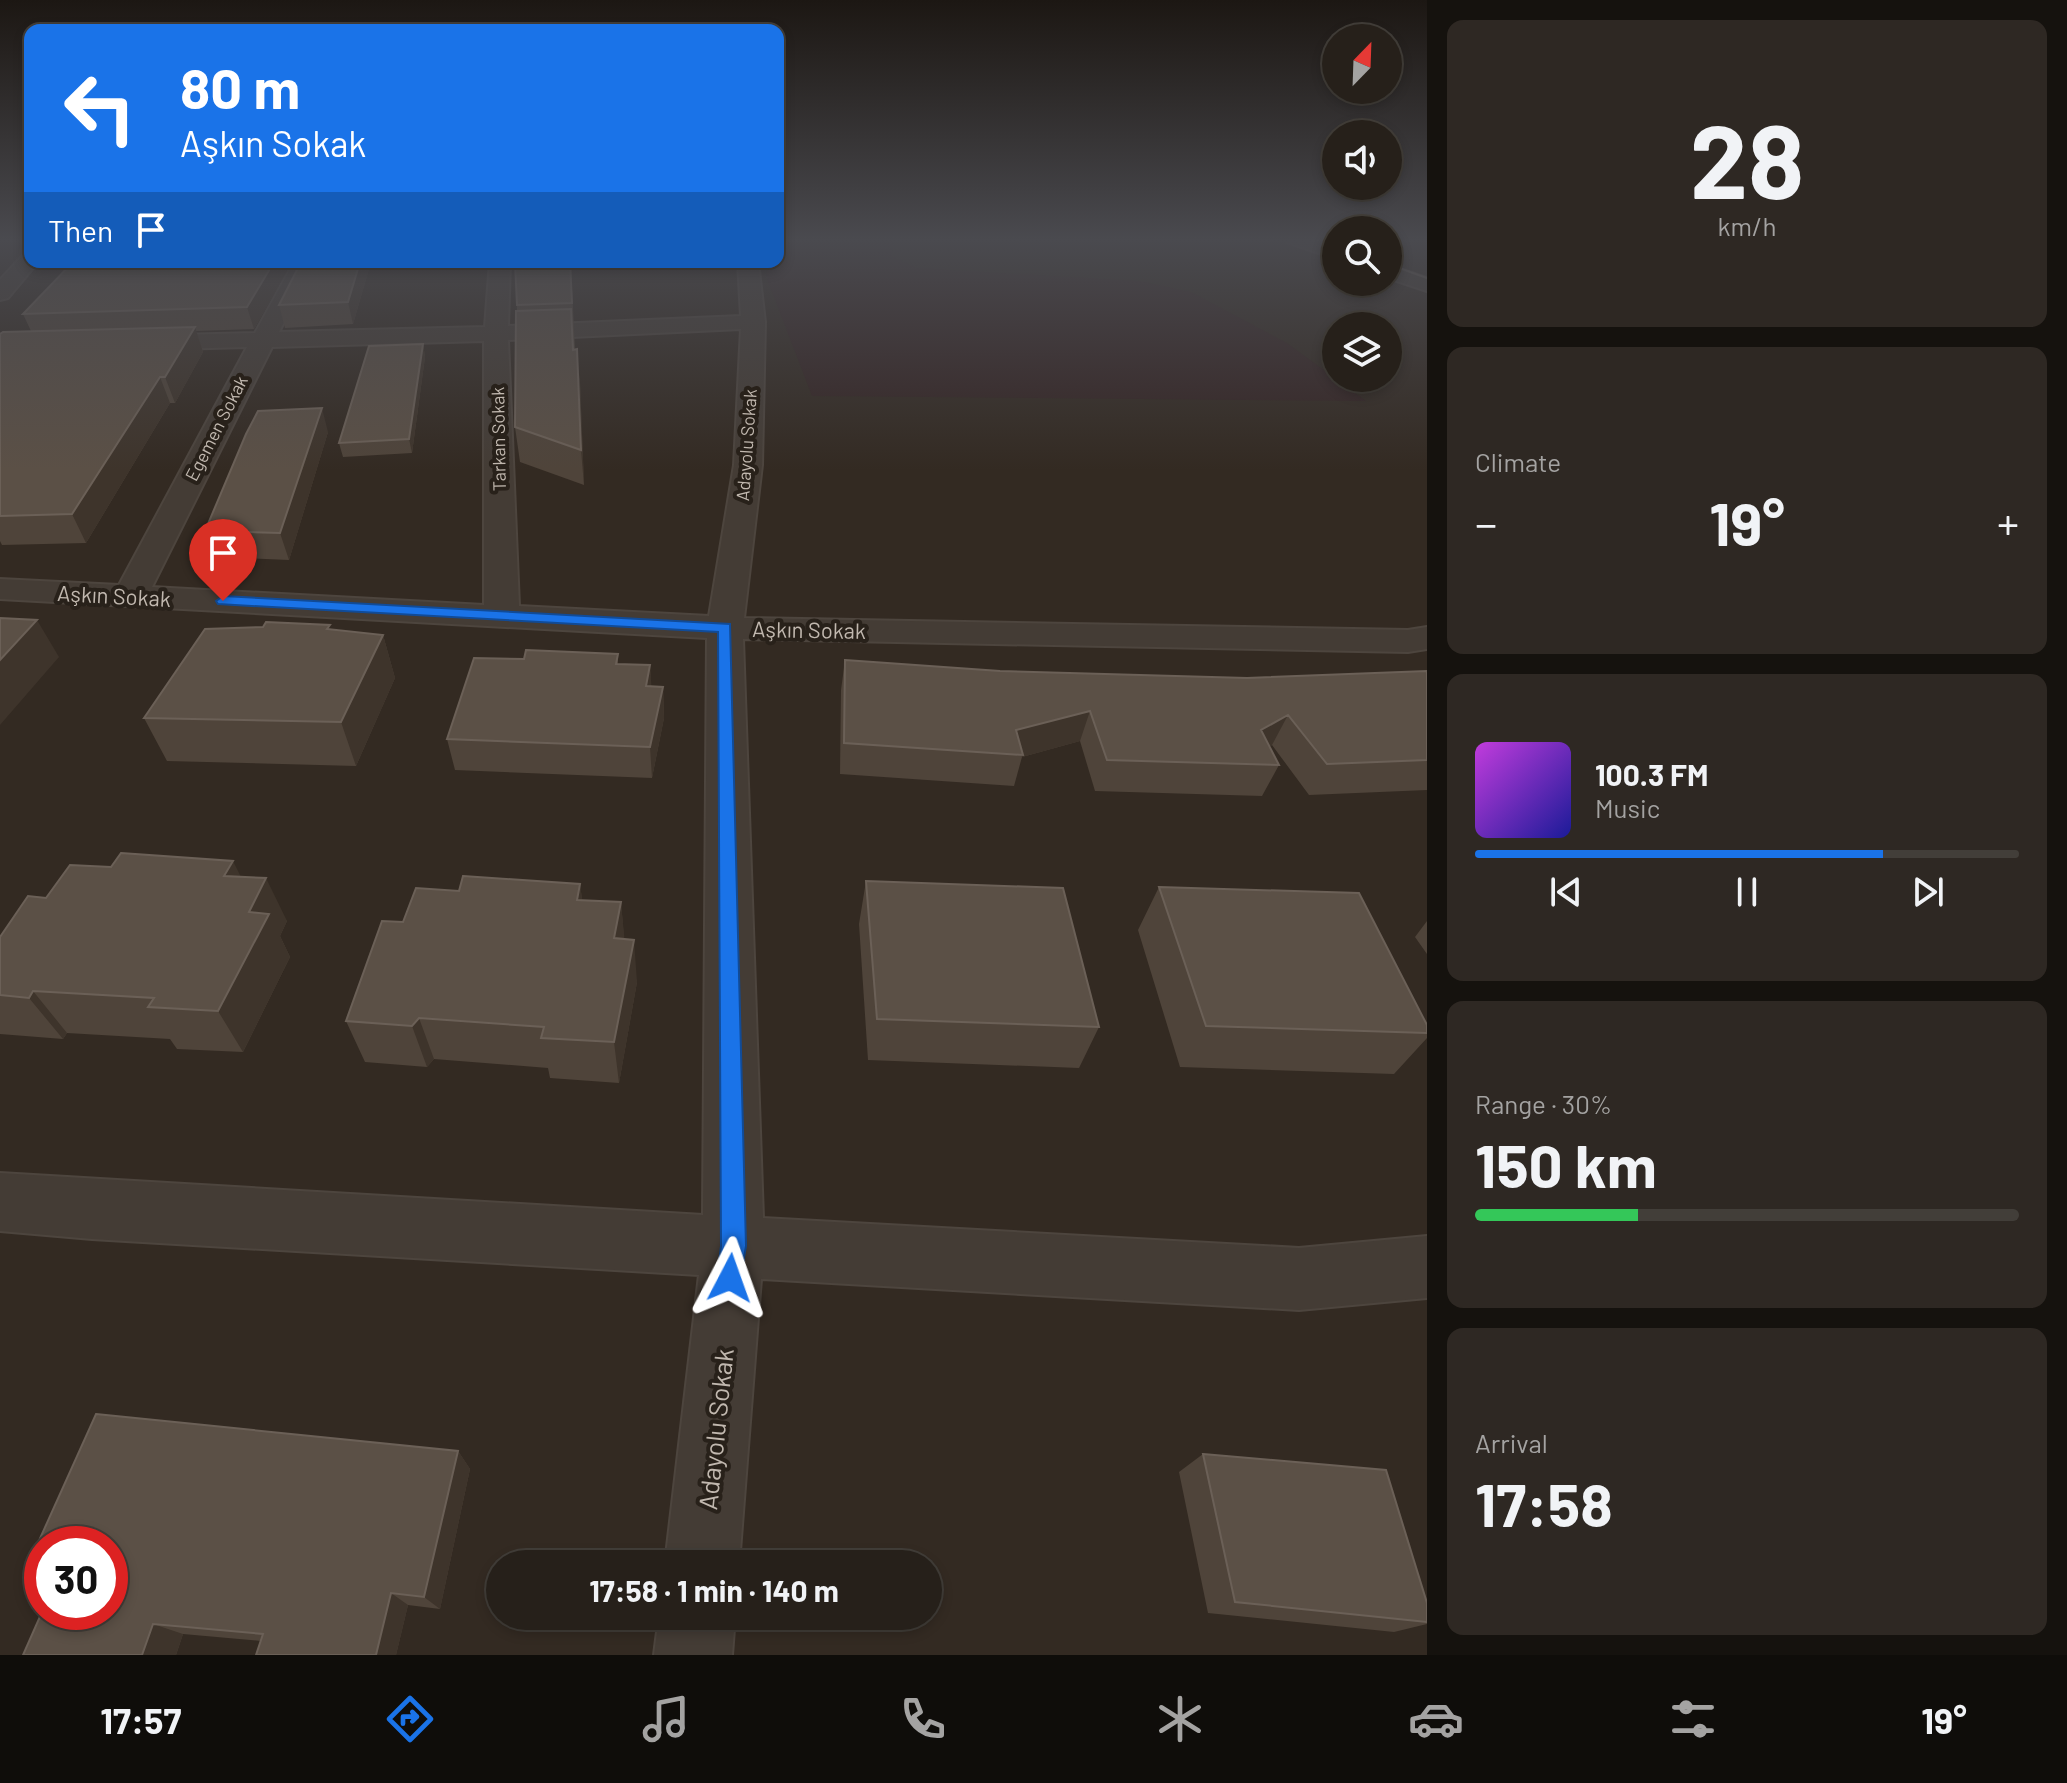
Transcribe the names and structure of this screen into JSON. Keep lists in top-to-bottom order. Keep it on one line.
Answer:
{"streets":{"street":["Egemen Sokak","Tarkan Sokak","Adayolu Sokak","Aşkın Sokak"]},"crossings":[["Egemen Sokak","Aşkın Sokak"],["Tarkan Sokak","Aşkın Sokak"],["Adayolu Sokak","Aşkın Sokak"]],"north":"top right","page":{"tile":[["28","km/h"],"Climate",["Range · 30%","150 km"],["Arrival","17:58"]],"turn":["80 m","Aşkın Sokak"],"then":"Then","heat":["−","19°","+"],"song":["100.3 FM","Music"],"limit":"30","trip":"17:58 · 1 min · 140 m","tabs":["17:57","19°"]}}
